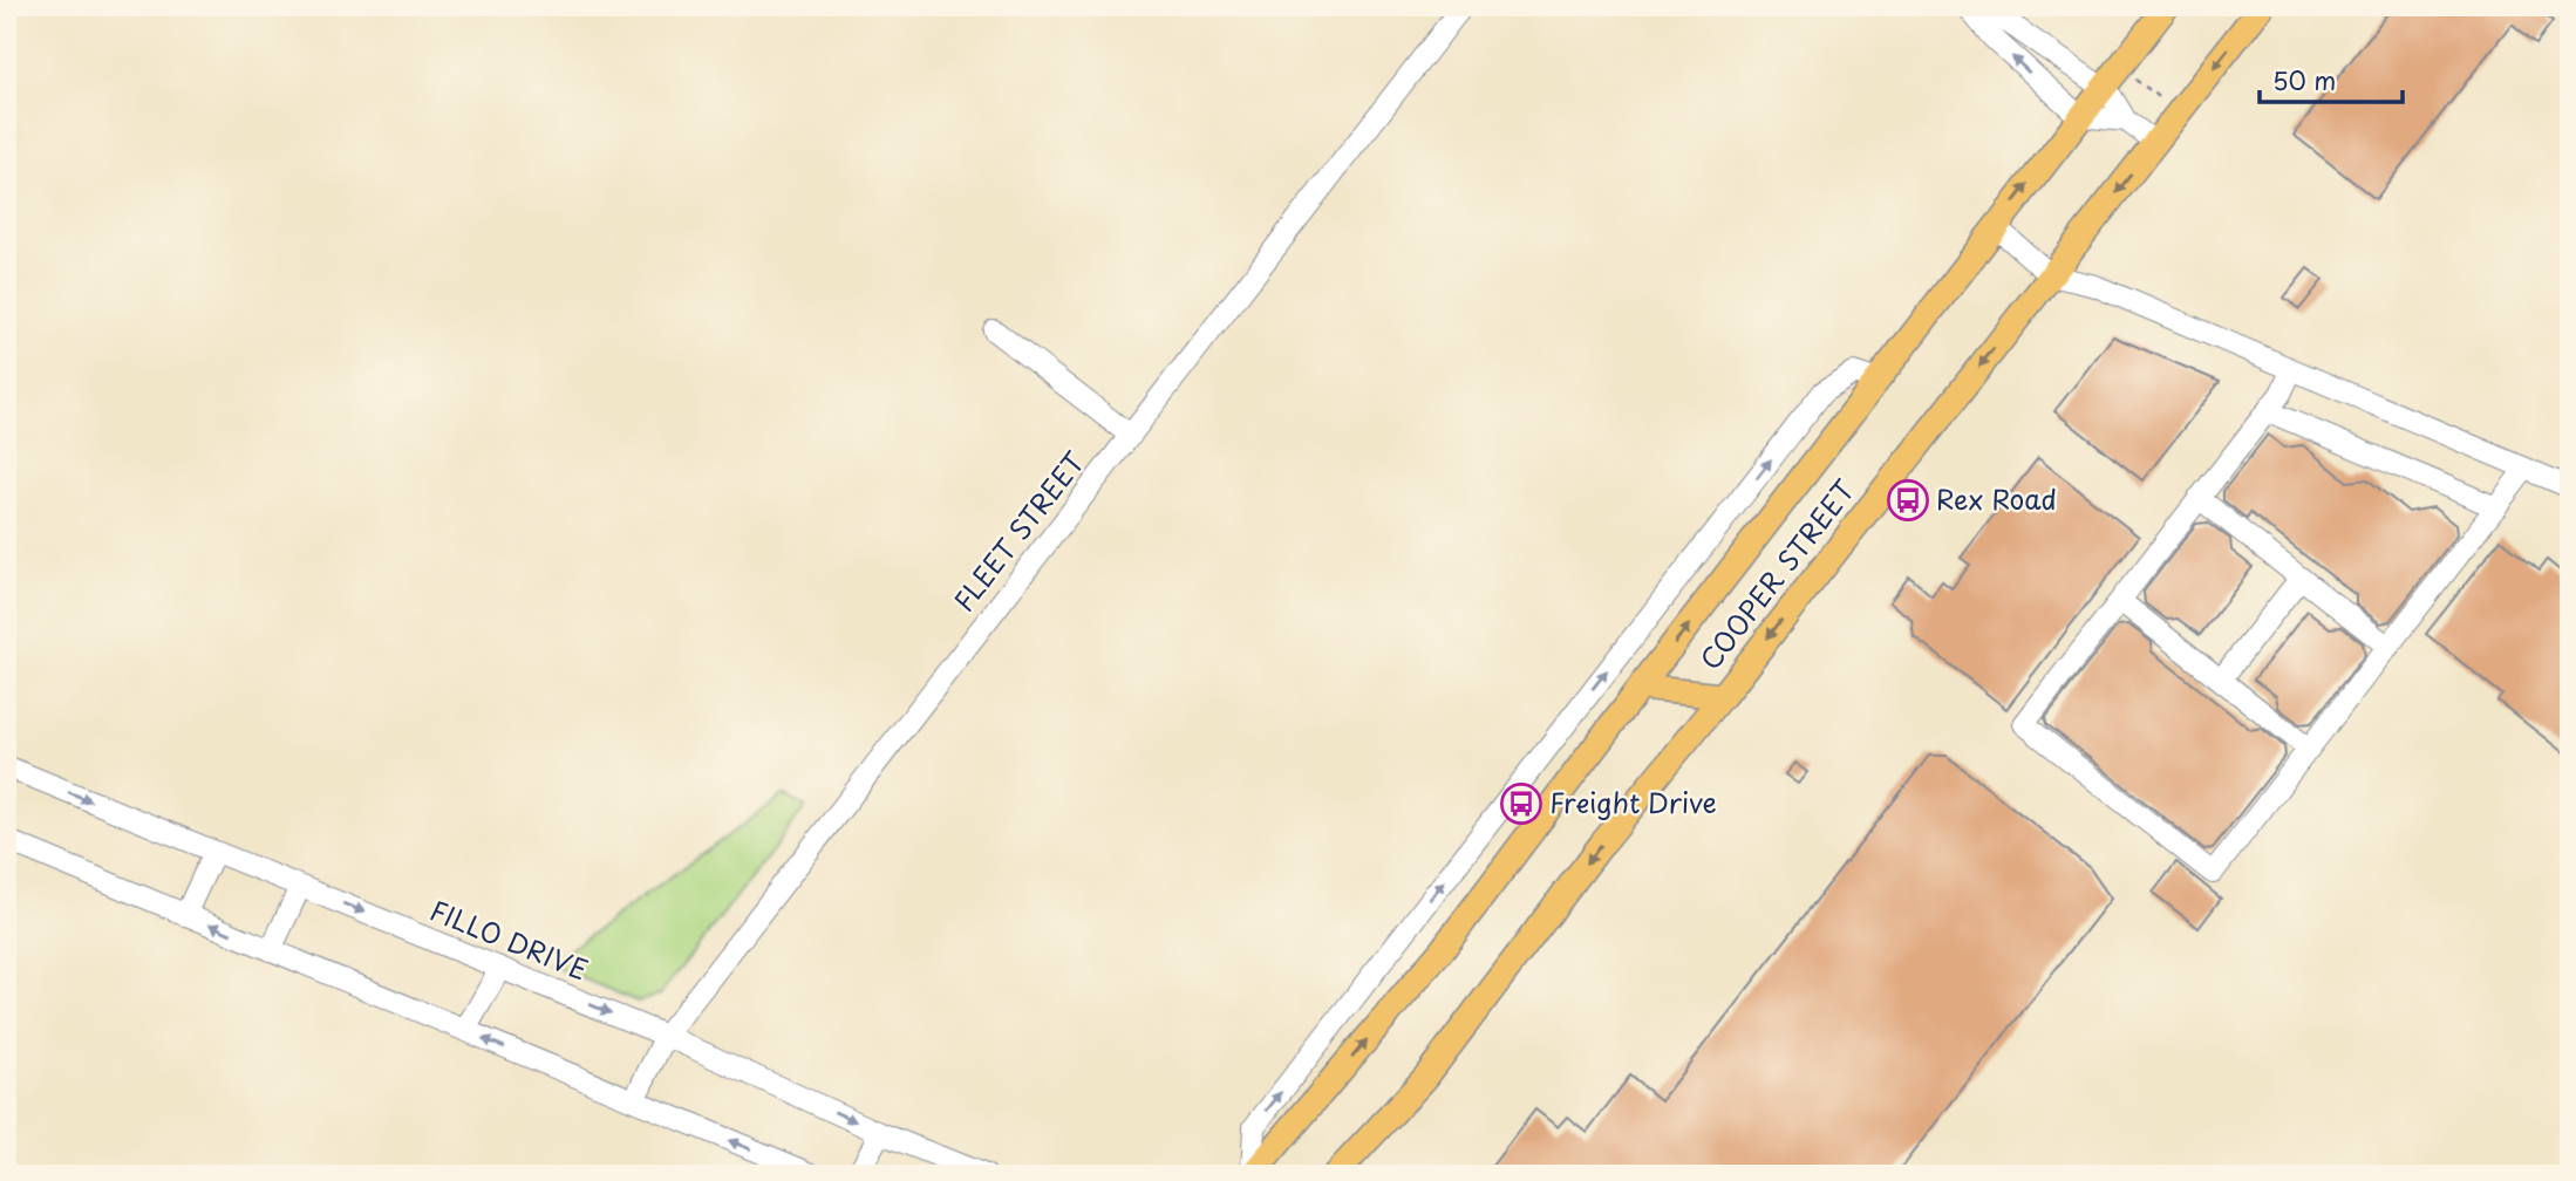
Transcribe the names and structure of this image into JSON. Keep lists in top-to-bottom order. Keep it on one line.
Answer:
{"streets":{"main road":["COOPER STREET"],"street":["FLEET STREET","FILLO DRIVE"]},"crossings":[["FLEET STREET","FILLO DRIVE"]],"places":{"bus stop":["Rex Road","Freight Drive"]},"scale_bar":"50 m"}
